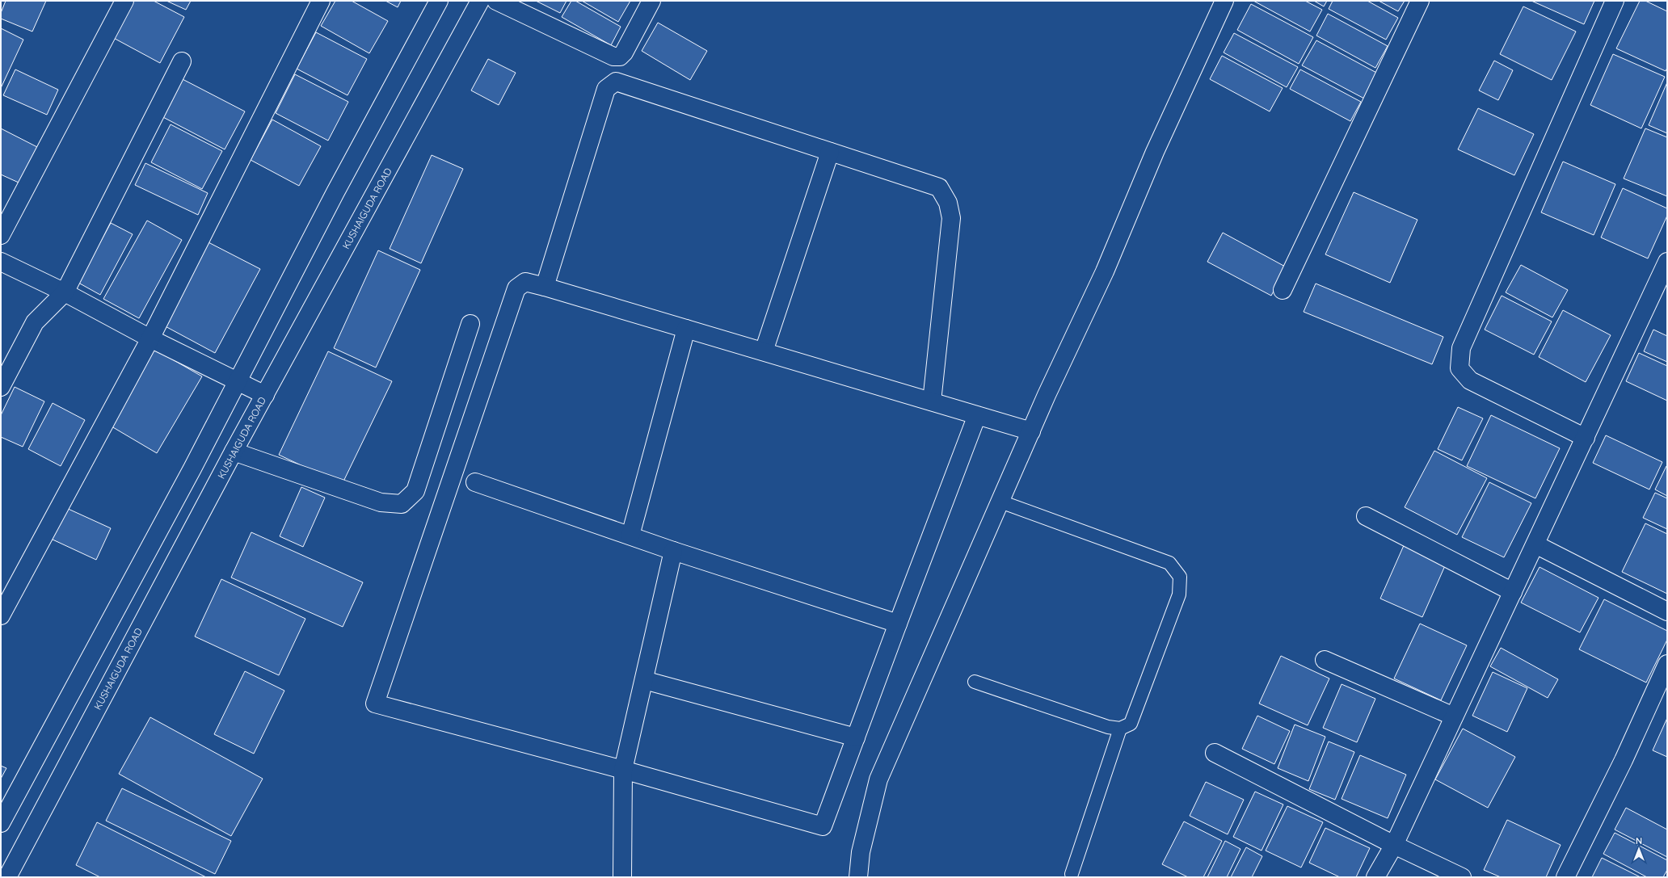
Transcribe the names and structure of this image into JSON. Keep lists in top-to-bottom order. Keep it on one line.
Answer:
{"streets":{"street":["KUSHAIGUDA ROAD"]},"north":"top"}
